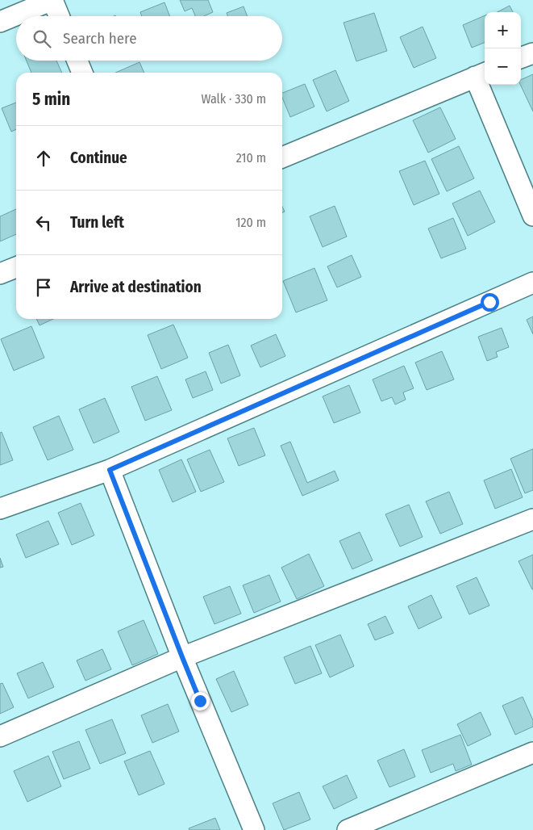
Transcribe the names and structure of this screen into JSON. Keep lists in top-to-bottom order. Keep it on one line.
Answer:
{"page":{"map_buttons":["+","−"],"search":"Search here","heading":["5 min","Walk · 330 m"],"list":[["Continue","210 m"],["Turn left","120 m"],"Arrive at destination"]}}
